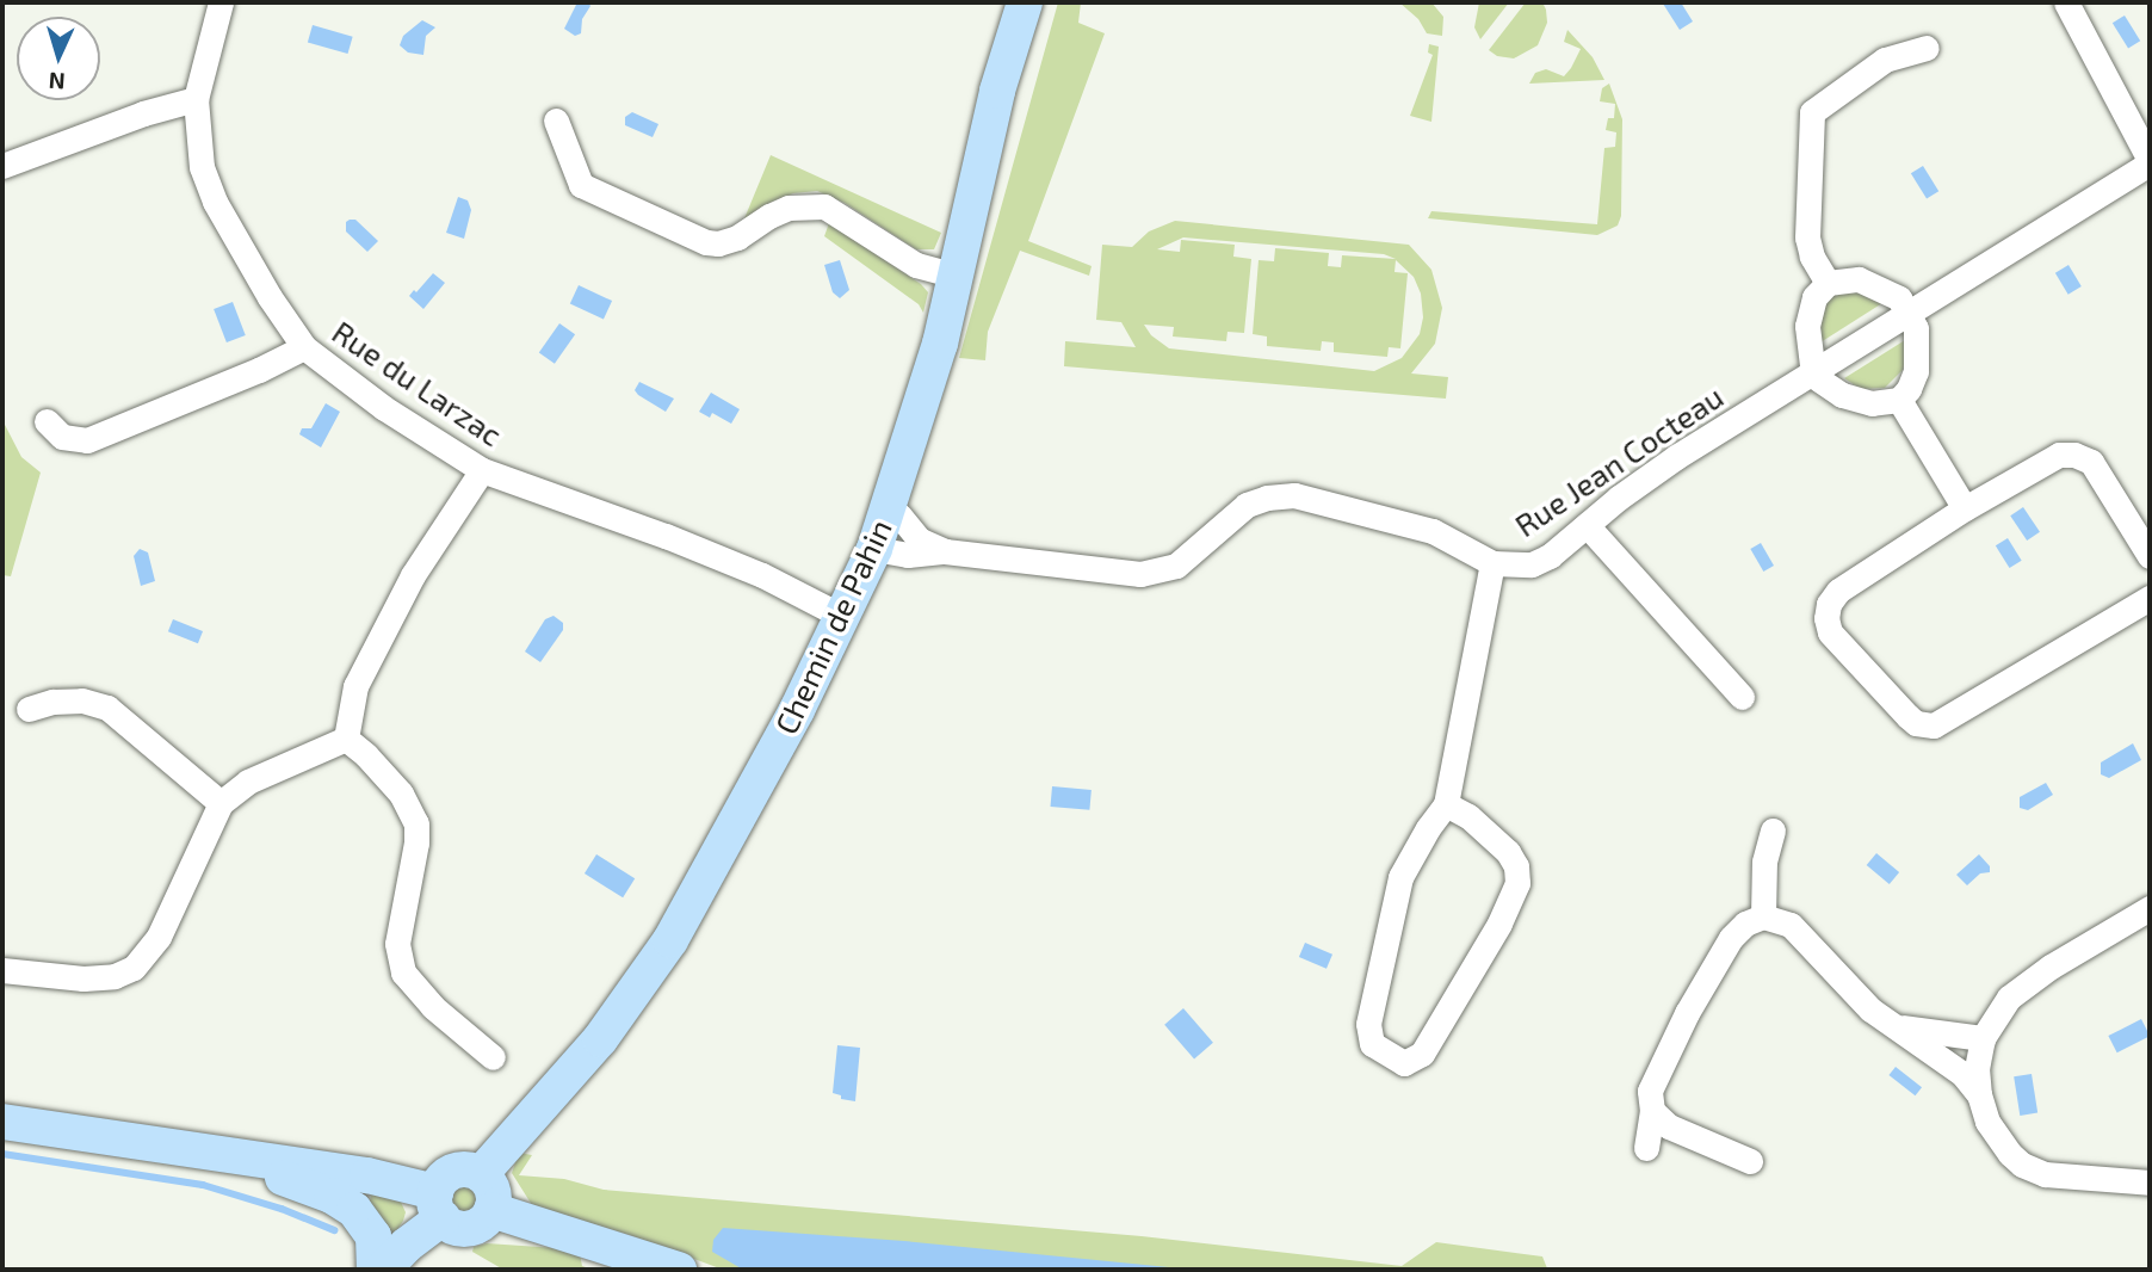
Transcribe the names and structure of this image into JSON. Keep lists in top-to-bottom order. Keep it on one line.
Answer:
{"streets":{"main road":["Chemin de Pahin"],"street":["Rue du Larzac","Rue Jean Cocteau"]},"crossings":[["Rue du Larzac","Chemin de Pahin"],["Rue Jean Cocteau","Chemin de Pahin"]],"north":"bottom"}
